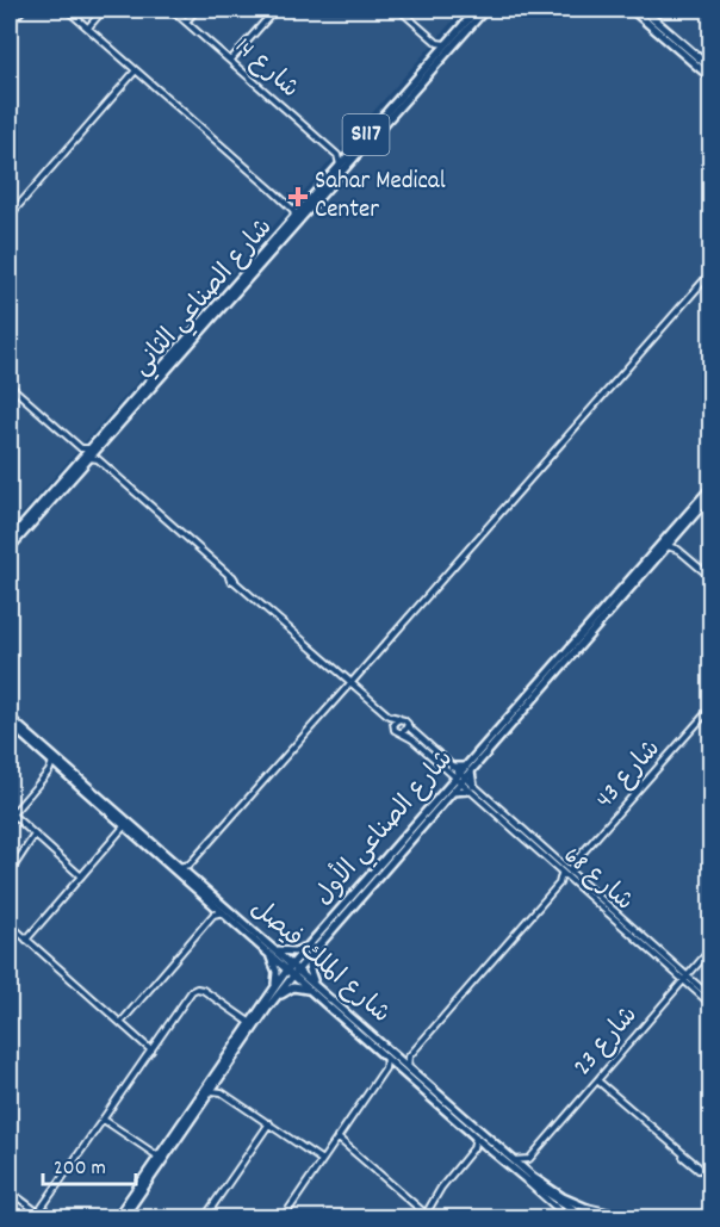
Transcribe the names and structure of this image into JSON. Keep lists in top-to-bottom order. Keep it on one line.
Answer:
{"streets":{"main road":["S117","شارع الصناعي الثاني","شارع الصناعي الأول","شارع الملك فيصل"],"street":["شارع 14","شارع 43","شارع 68","شارع 23"]},"crossings":[["شارع 43","شارع 68"],["شارع الصناعي الأول","شارع 68"],["شارع الصناعي الأول","شارع الملك فيصل"],["شارع 68","شارع 23"]],"places":{"health":["Sahar Medical Center"]},"scale_bar":"200 m"}
